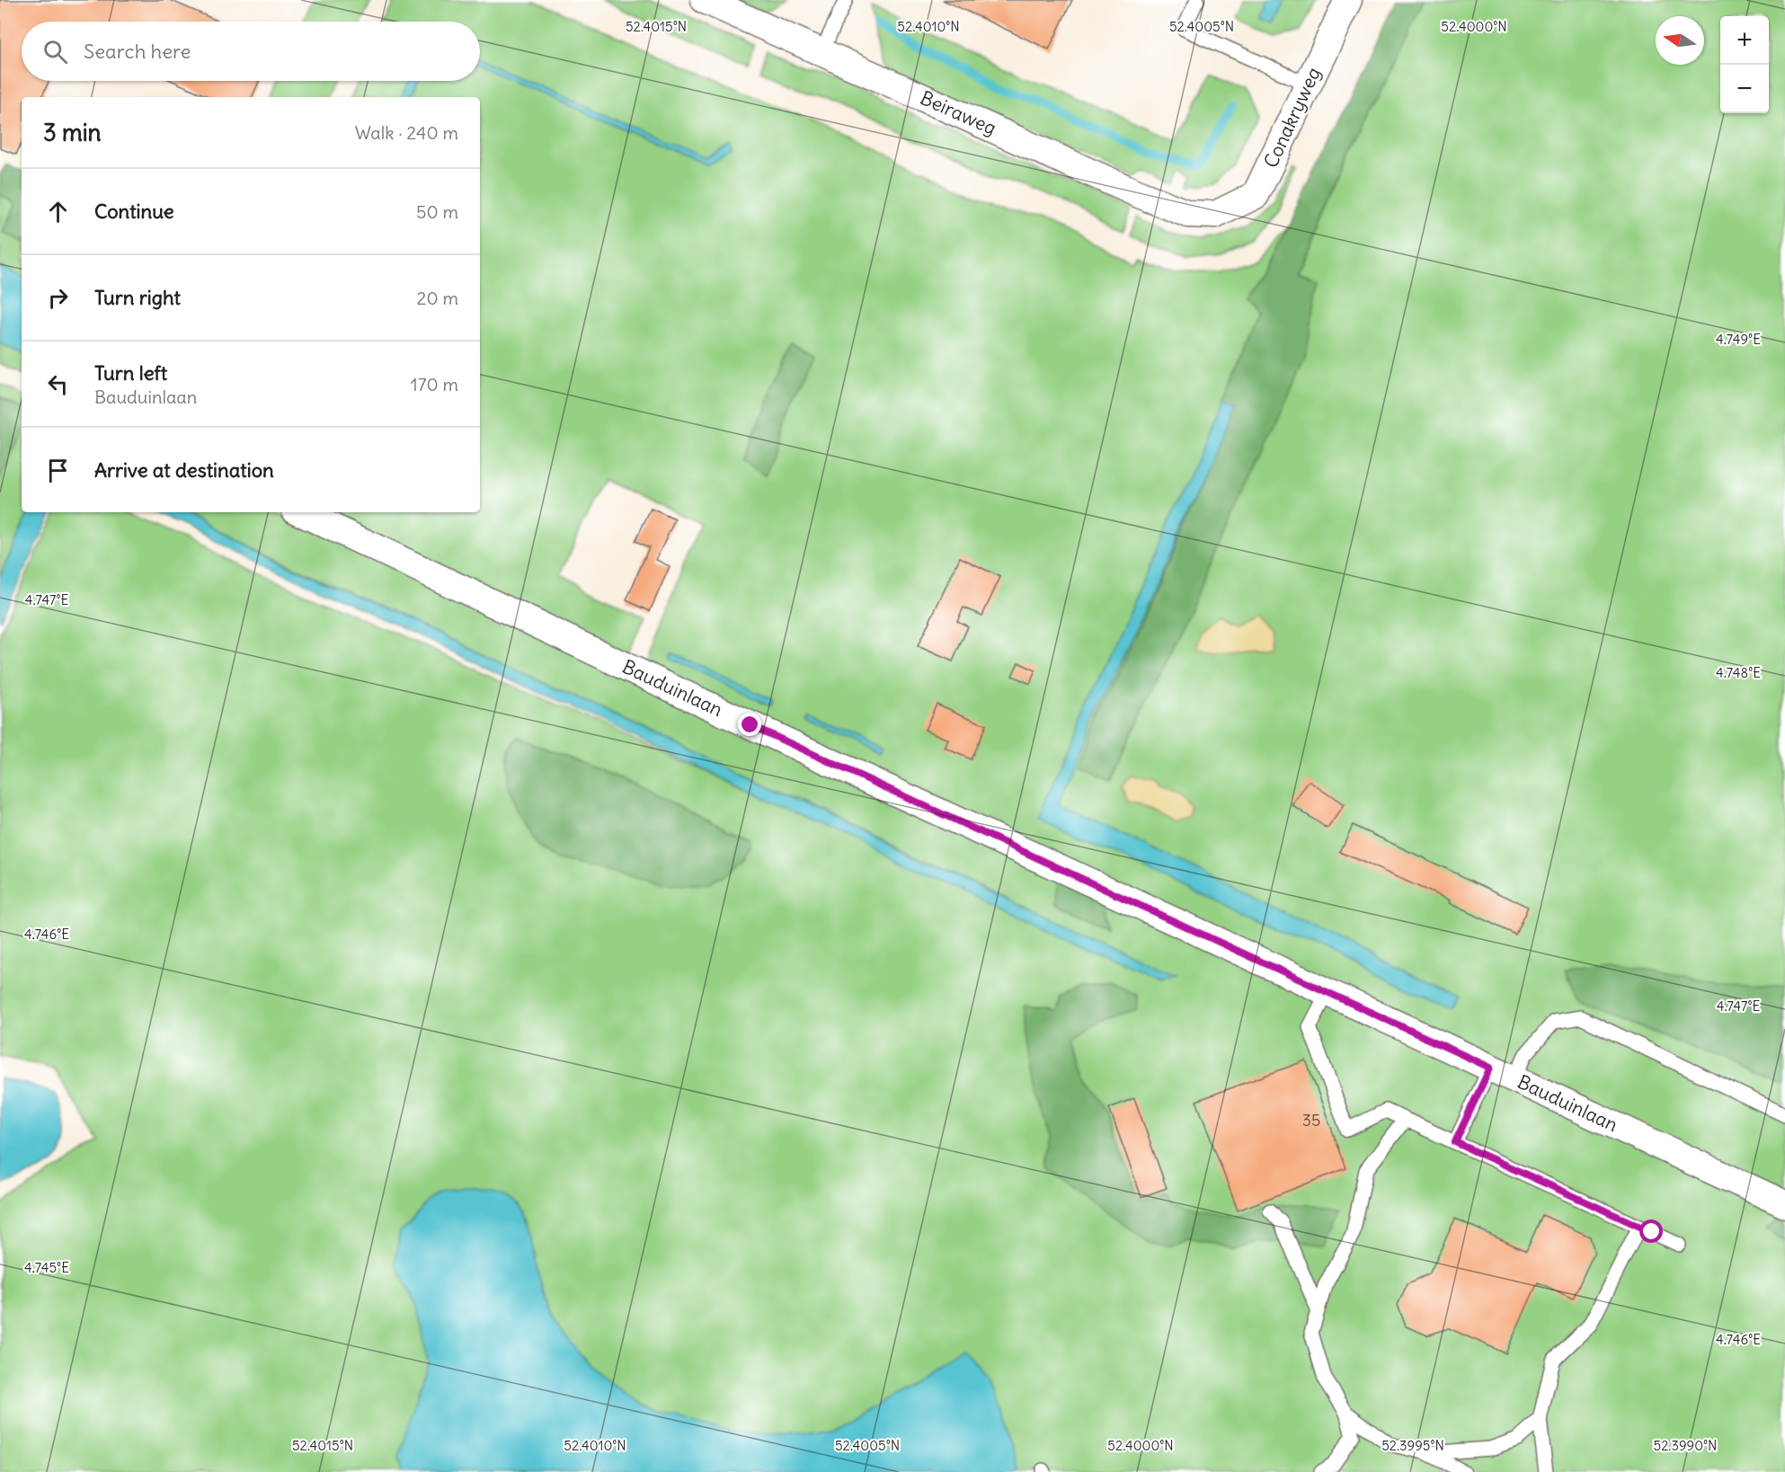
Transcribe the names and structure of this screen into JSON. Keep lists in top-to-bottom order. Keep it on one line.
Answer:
{"streets":{"street":["Beiraweg","Conakryweg","Bauduinlaan"]},"crossings":[["Beiraweg","Conakryweg"]],"house_numbers":["35"],"north":"left","page":{"map_buttons":["+","−"],"search":"Search here","heading":["3 min","Walk · 240 m"],"list":[["Continue","50 m"],["Turn right","20 m"],["Turn left","Bauduinlaan","170 m"],"Arrive at destination"]},"coordinates":["52.4015°N","52.4010°N","52.4005°N","52.4000°N","4.749°E","4.747°E","4.748°E","4.746°E","4.745°E","52.3995°N","52.3990°N"]}
